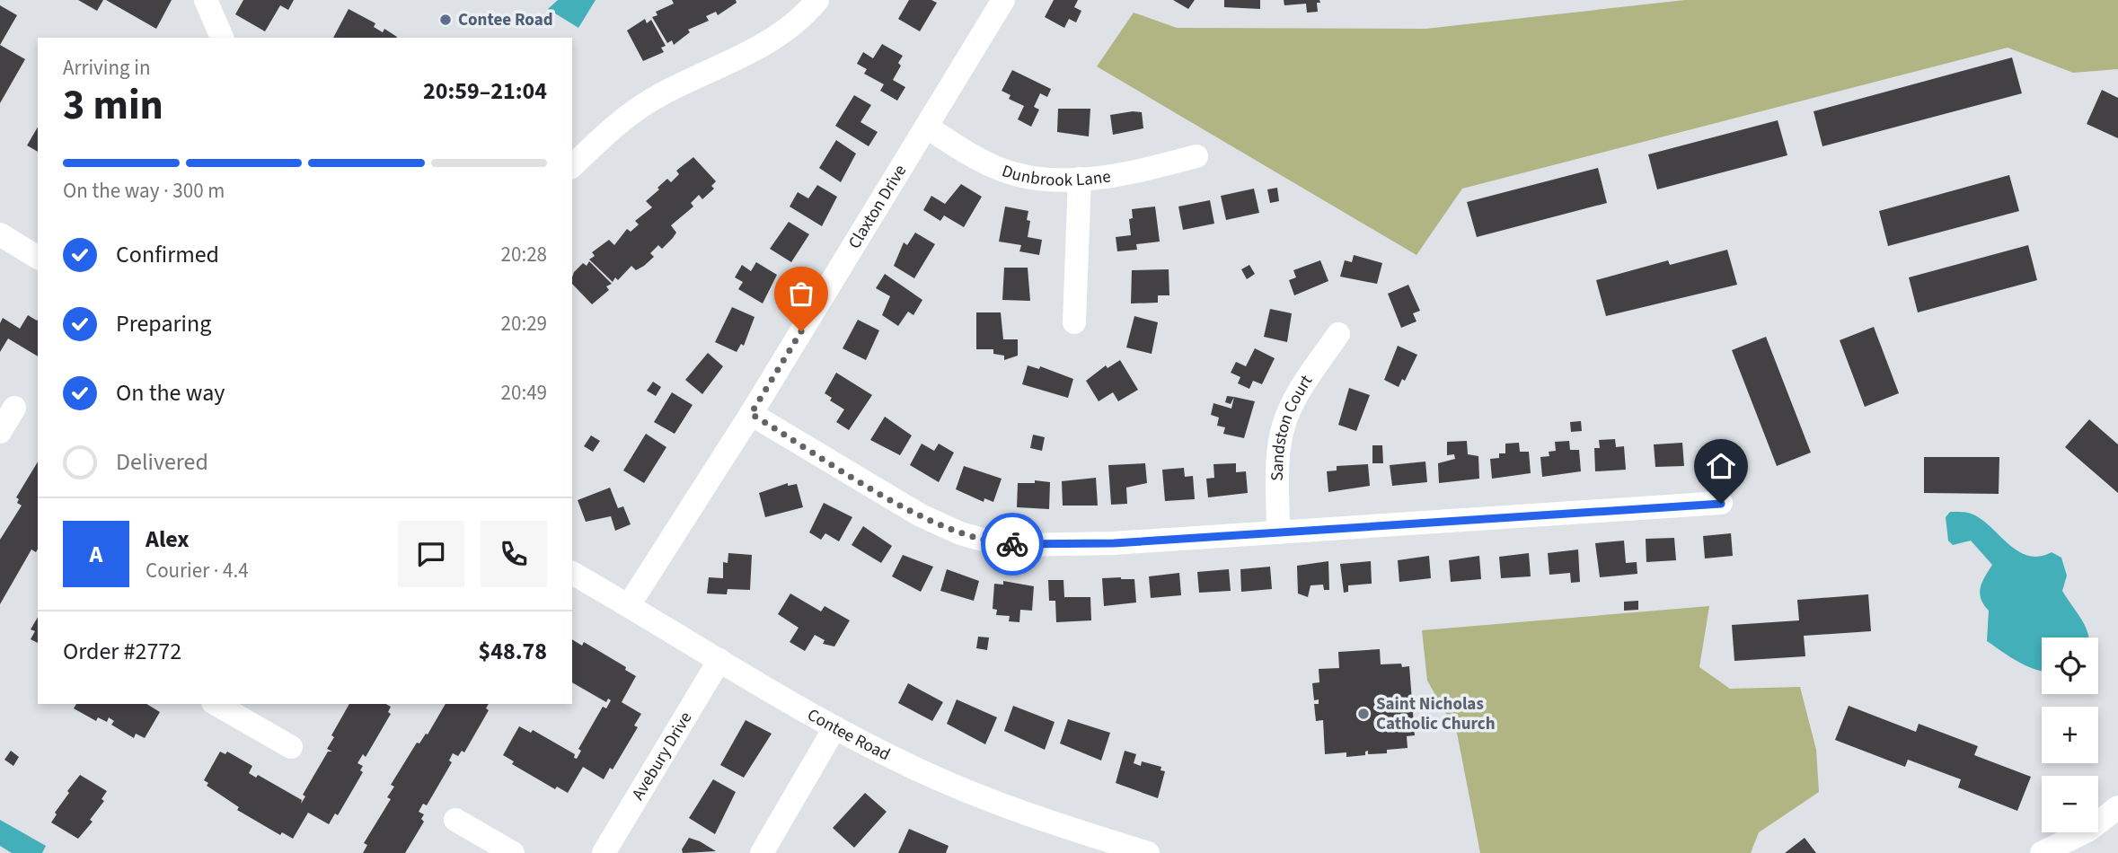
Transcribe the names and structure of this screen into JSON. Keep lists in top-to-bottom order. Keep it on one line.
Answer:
{"streets":{"street":["Dunbrook Lane","Claxton Drive","Sandston Court","Contee Road","Avebury Drive"]},"crossings":[["Dunbrook Lane","Claxton Drive"],["Claxton Drive","Contee Road"],["Contee Road","Avebury Drive"]],"places":["Contee Road","Saint Nicholas Catholic Church"],"page":{"heading":["3 min","Arriving in","20:59–21:04"],"panel":["Alex","Courier · 4.4","Order #2772","$48.78"],"bar":"On the way · 300 m","list":[["Confirmed","20:28"],["Preparing","20:29"],["On the way","20:49"],"Delivered"],"round":"A","map_buttons":["+","−"]}}
